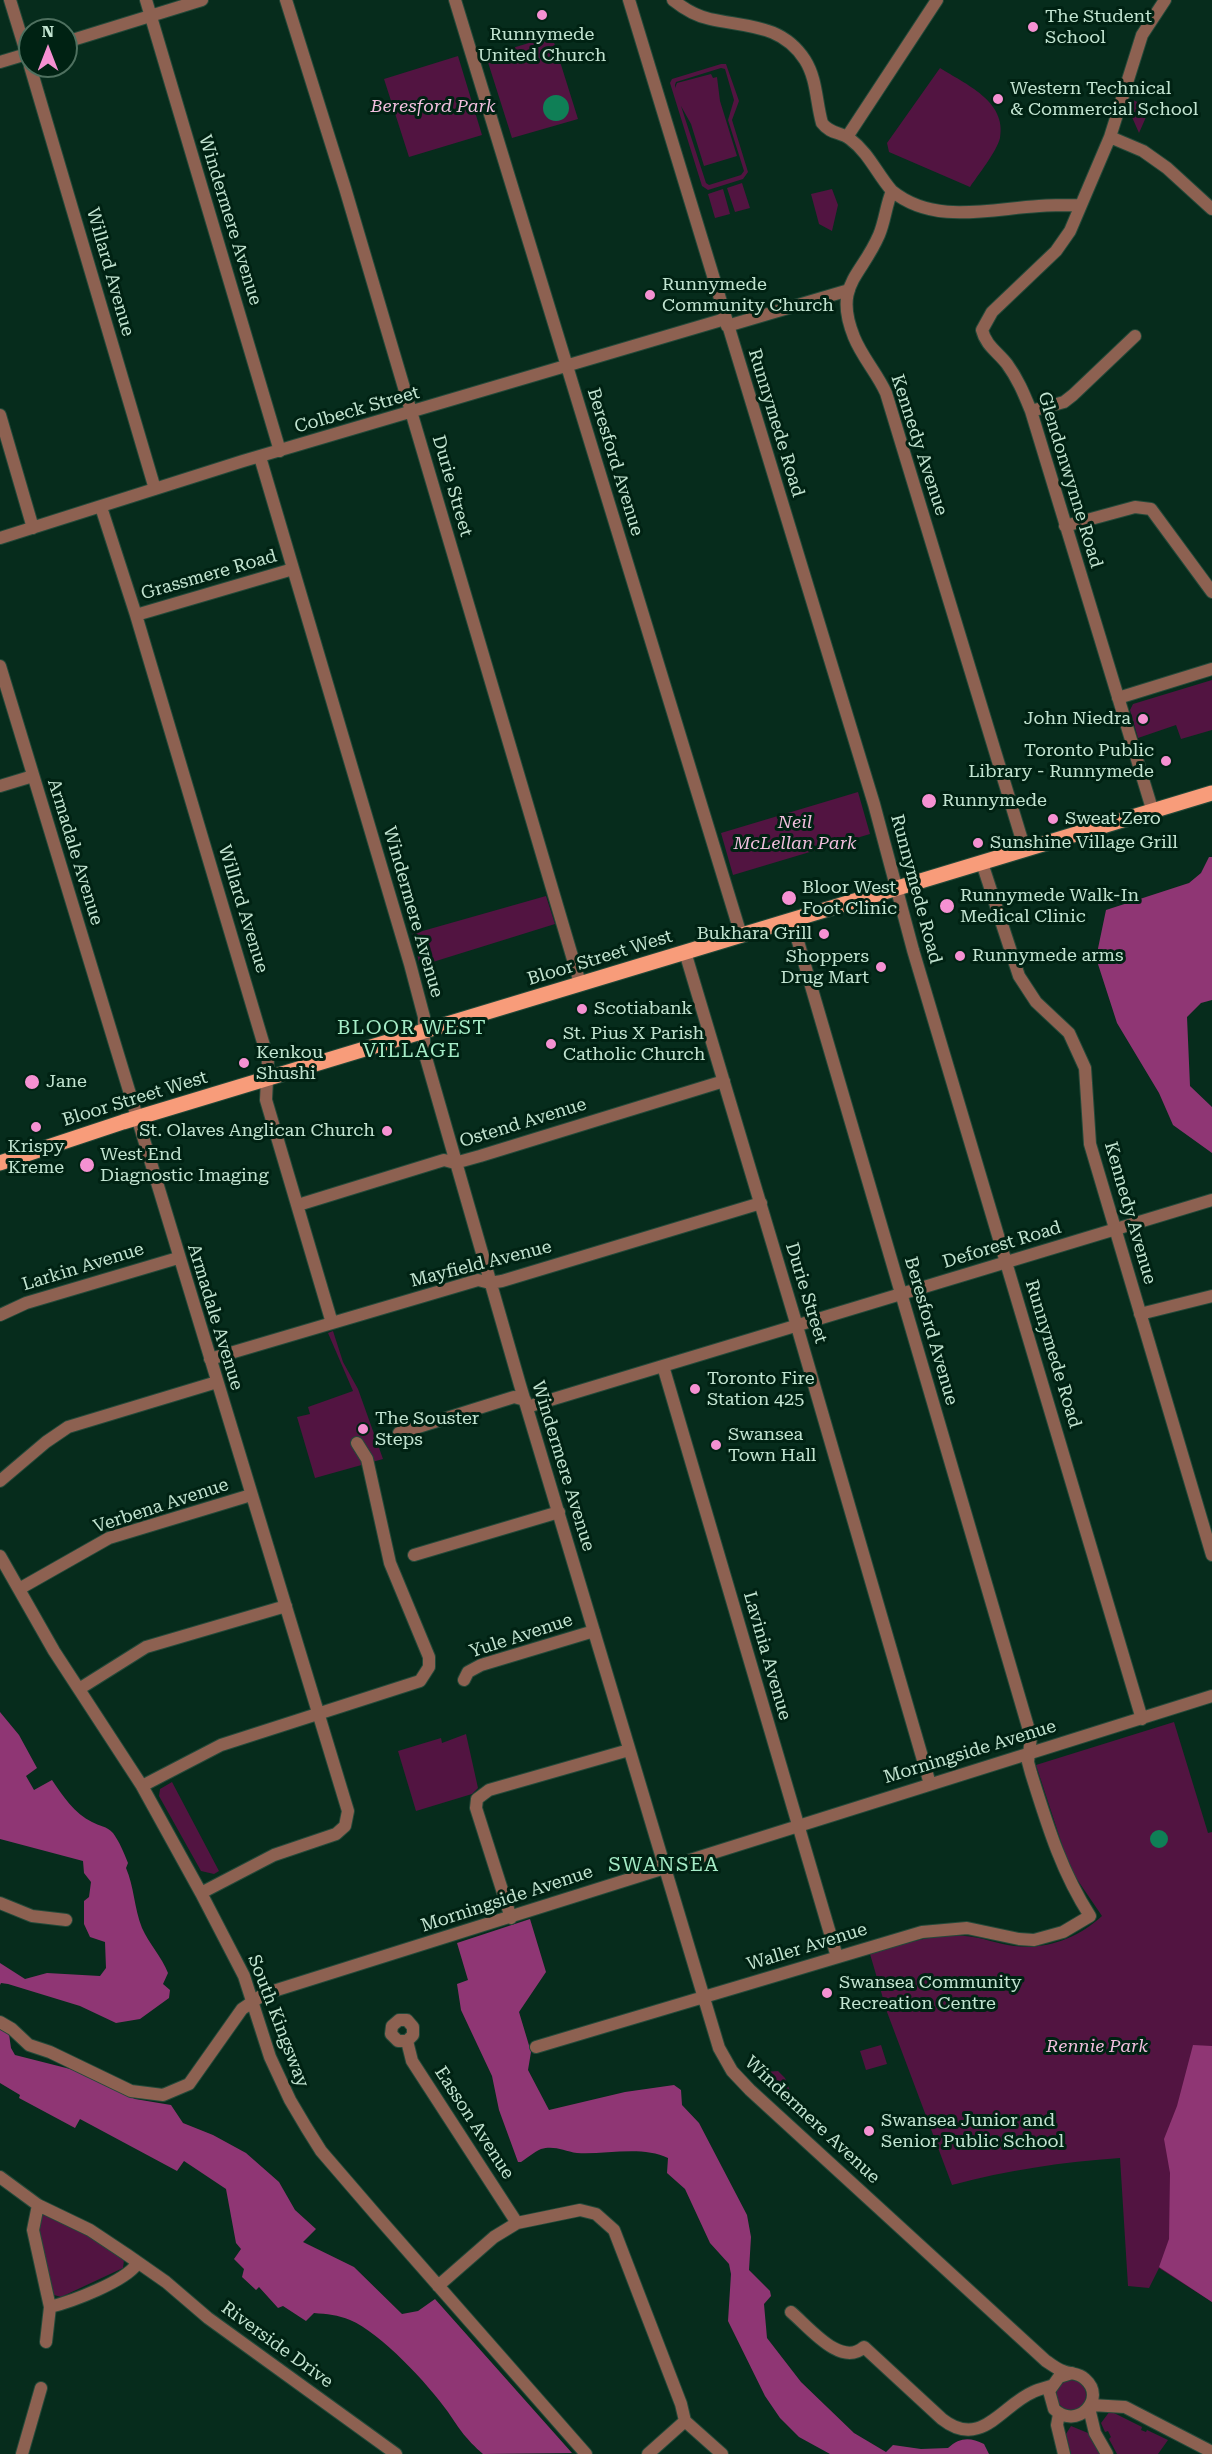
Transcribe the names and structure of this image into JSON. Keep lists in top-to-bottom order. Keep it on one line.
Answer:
{"streets":{"main road":["Bloor Street West"],"street":["Windermere Avenue","Willard Avenue","Colbeck Street","Runnymede Road","Kennedy Avenue","Beresford Avenue","Glendonwynne Road","Durie Street","Grassmere Road","Armadale Avenue","Ostend Avenue","Deforest Road","Mayfield Avenue","Larkin Avenue","Verbena Avenue","Yule Avenue","Lavinia Avenue","Morningside Avenue","Waller Avenue","South Kingsway","Easson Avenue","Riverside Drive"]},"crossings":[["Windermere Avenue","Colbeck Street"],["Windermere Avenue","Grassmere Road"],["Windermere Avenue","Bloor Street West"],["Windermere Avenue","Ostend Avenue"],["Windermere Avenue","Deforest Road"],["Windermere Avenue","Mayfield Avenue"],["Windermere Avenue","Yule Avenue"],["Windermere Avenue","Morningside Avenue"],["Windermere Avenue","Waller Avenue"],["Willard Avenue","Colbeck Street"],["Willard Avenue","Grassmere Road"],["Willard Avenue","Bloor Street West"],["Willard Avenue","Ostend Avenue"],["Willard Avenue","Mayfield Avenue"],["Colbeck Street","Runnymede Road"],["Colbeck Street","Kennedy Avenue"],["Colbeck Street","Beresford Avenue"],["Colbeck Street","Durie Street"],["Runnymede Road","Bloor Street West"],["Runnymede Road","Deforest Road"],["Runnymede Road","Morningside Avenue"],["Kennedy Avenue","Bloor Street West"],["Kennedy Avenue","Deforest Road"],["Beresford Avenue","Bloor Street West"],["Beresford Avenue","Deforest Road"],["Beresford Avenue","Morningside Avenue"],["Beresford Avenue","Waller Avenue"],["Glendonwynne Road","Bloor Street West"],["Durie Street","Bloor Street West"],["Durie Street","Ostend Avenue"],["Durie Street","Deforest Road"],["Durie Street","Mayfield Avenue"],["Durie Street","Morningside Avenue"],["Armadale Avenue","Bloor Street West"],["Armadale Avenue","Mayfield Avenue"],["Armadale Avenue","Larkin Avenue"],["Armadale Avenue","Verbena Avenue"],["Armadale Avenue","South Kingsway"],["Deforest Road","Lavinia Avenue"],["Verbena Avenue","South Kingsway"],["Lavinia Avenue","Morningside Avenue"],["Lavinia Avenue","Waller Avenue"],["Morningside Avenue","South Kingsway"]],"districts":["BLOOR WEST VILLAGE","SWANSEA"],"parks":["Beresford Park","Neil McLellan Park","Rennie Park"],"places":["Runnymede United Church","The Student School","Western Technical & Commercial School","Runnymede Community Church","John Niedra","Toronto Public Library - Runnymede","Runnymede","Sweat Zero","Sunshine Village Grill","Bloor West Foot Clinic","Runnymede Walk-In Medical Clinic","Bukhara Grill","Runnymede arms","Shoppers Drug Mart","Scotiabank","St. Pius X Parish Catholic Church","Kenkou Shushi","Jane","Krispy Kreme","St. Olaves Anglican Church","West End Diagnostic Imaging","Toronto Fire Station 425","The Souster Steps","Swansea Town Hall","Swansea Community Recreation Centre","Swansea Junior and Senior Public School"],"north":"top"}
